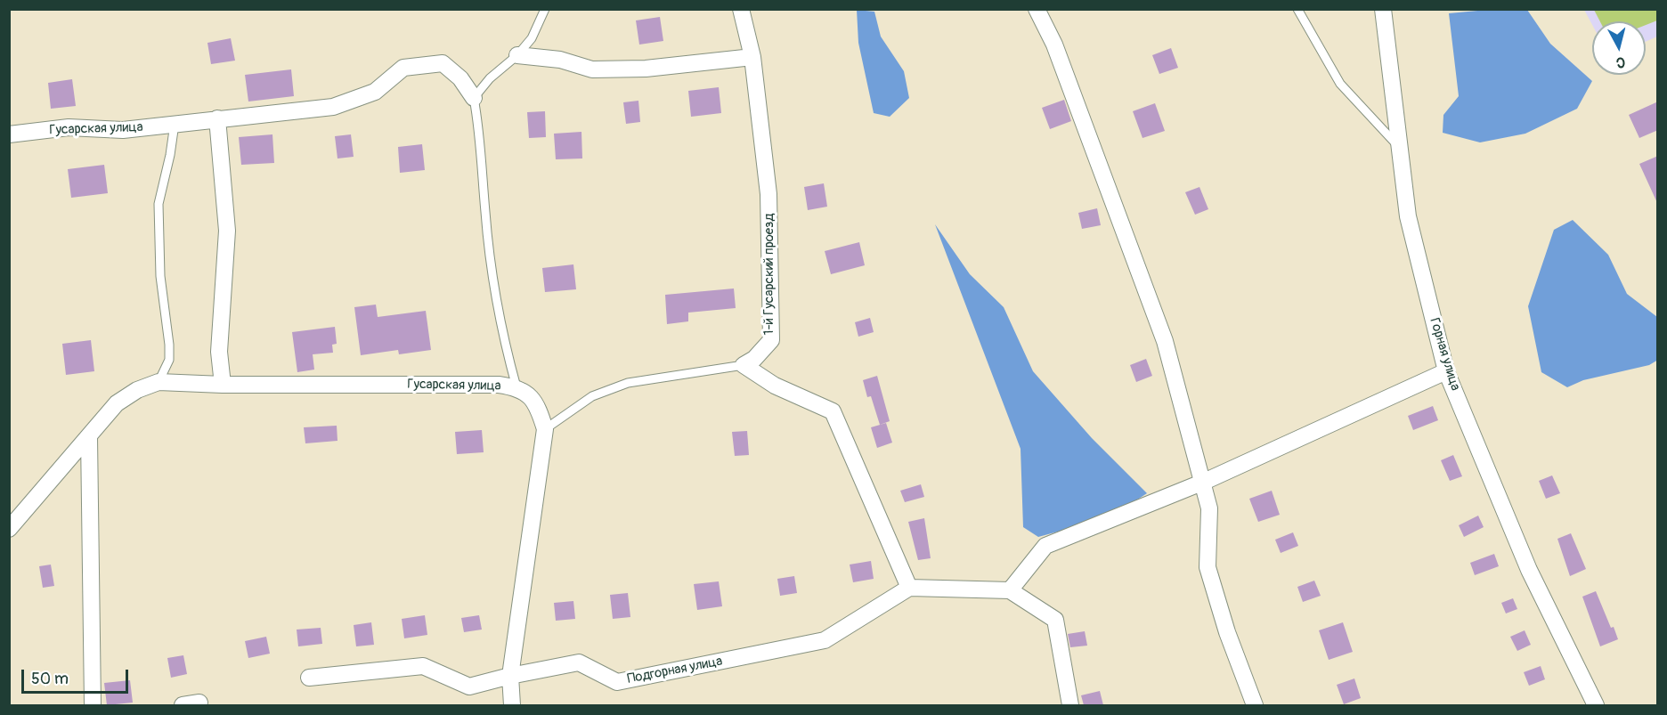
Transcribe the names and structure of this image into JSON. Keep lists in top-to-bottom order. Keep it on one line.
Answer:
{"streets":{"street":["Гусарская улица","1-й Гусарский проезд","Горная улица","Подгорная улица"]},"scale_bar":"50 m","north":"bottom"}
